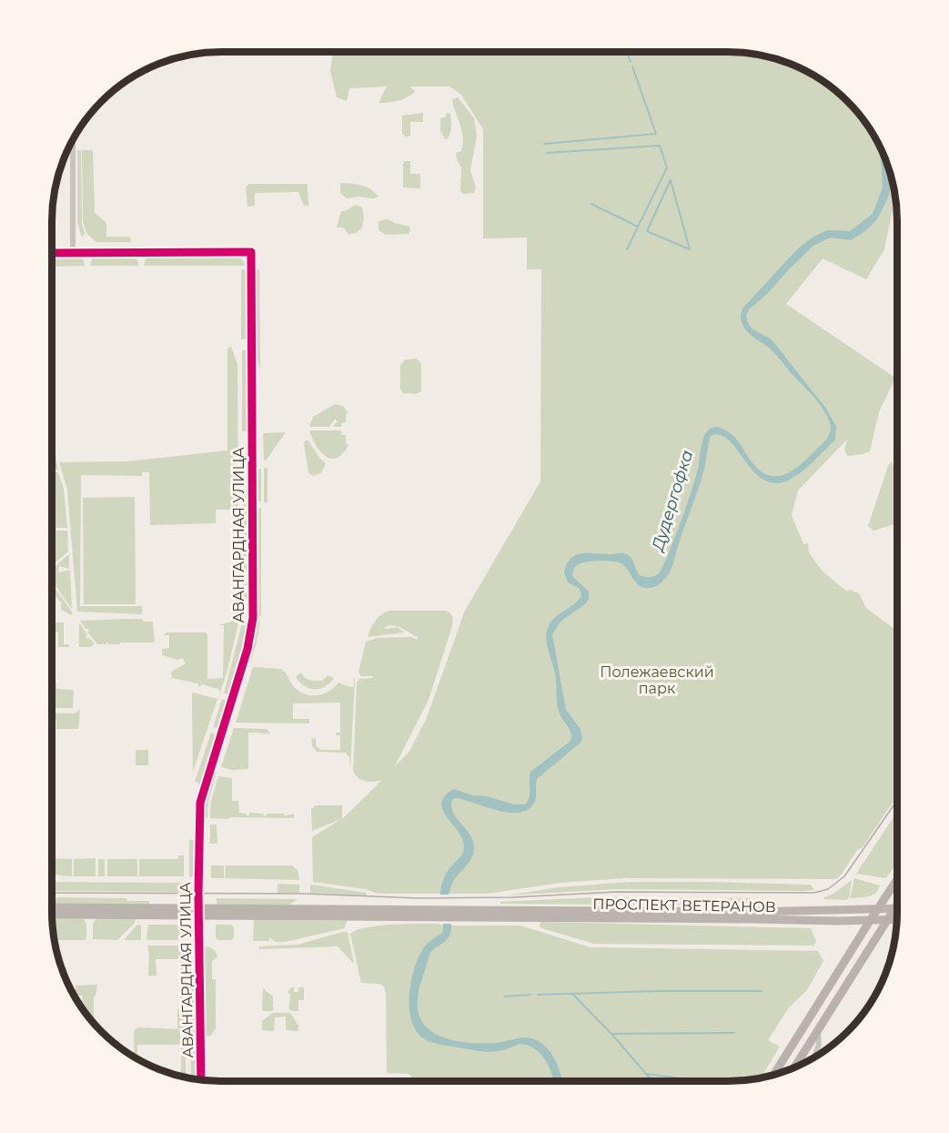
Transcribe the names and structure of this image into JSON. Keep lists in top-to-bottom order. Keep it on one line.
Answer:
{"streets":{"main road":["ПРОСПЕКТ ВЕТЕРАНОВ"],"street":["АВАНГАРДНАЯ УЛИЦА"]},"water":["Дудергофка"],"parks":["Полежаевский парк"]}
